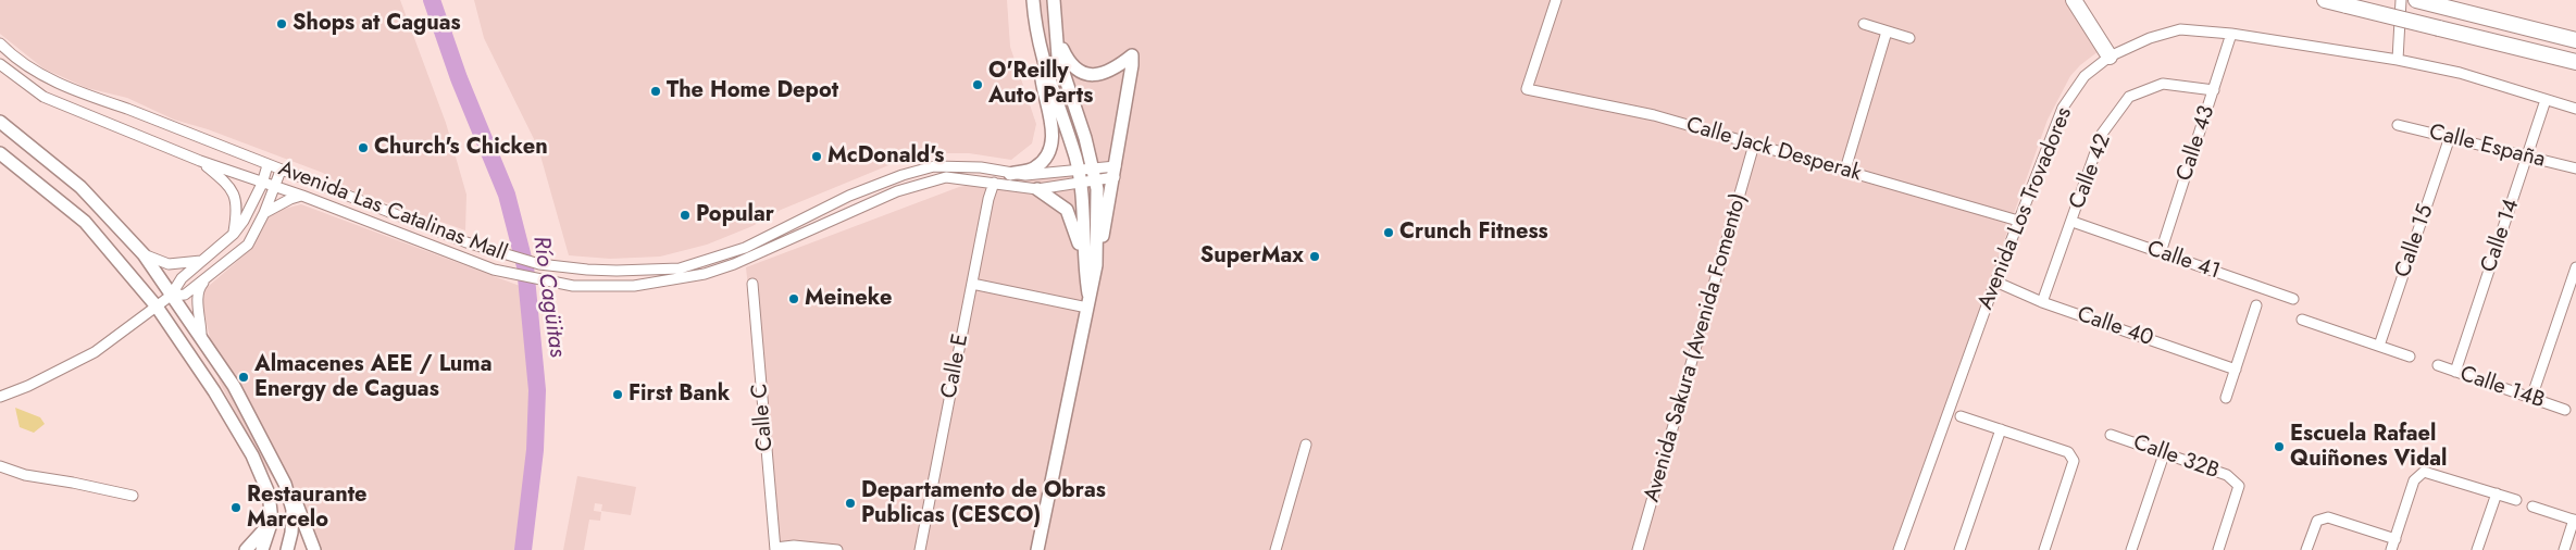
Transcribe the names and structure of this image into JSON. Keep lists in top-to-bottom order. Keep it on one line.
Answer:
{"streets":{"street":["Calle 43","Calle España","Calle Jack Desperak","Calle 42","Avenida Los Trovadores","Avenida Las Catalinas Mall","Calle 14","Calle 15","Calle 41","Calle 40","Avenida Sakura (Avenida Fomento)","Calle E","Calle 14B","Calle C","Calle 32B"]},"crossings":[["Calle 43","Calle 42"],["Calle 43","Avenida Los Trovadores"],["Calle 43","Calle 41"],["Calle España","Calle 14"],["Calle España","Calle 15"],["Calle Jack Desperak","Avenida Los Trovadores"],["Calle Jack Desperak","Avenida Sakura (Avenida Fomento)"],["Calle 42","Calle 41"],["Calle 42","Calle 40"],["Avenida Los Trovadores","Calle 14"],["Avenida Los Trovadores","Calle 40"],["Avenida Las Catalinas Mall","Calle E"],["Calle 14","Calle 14B"]],"water":["Río Cagüitas"],"places":["Shops at Caguas","O'Reilly Auto Parts","The Home Depot","Church's Chicken","McDonald's","Popular","Crunch Fitness","SuperMax","Meineke","Almacenes AEE / Luma Energy de Caguas","First Bank","Escuela Rafael Quiñones Vidal","Departamento de Obras Publicas (CESCO)","Restaurante Marcelo"]}
